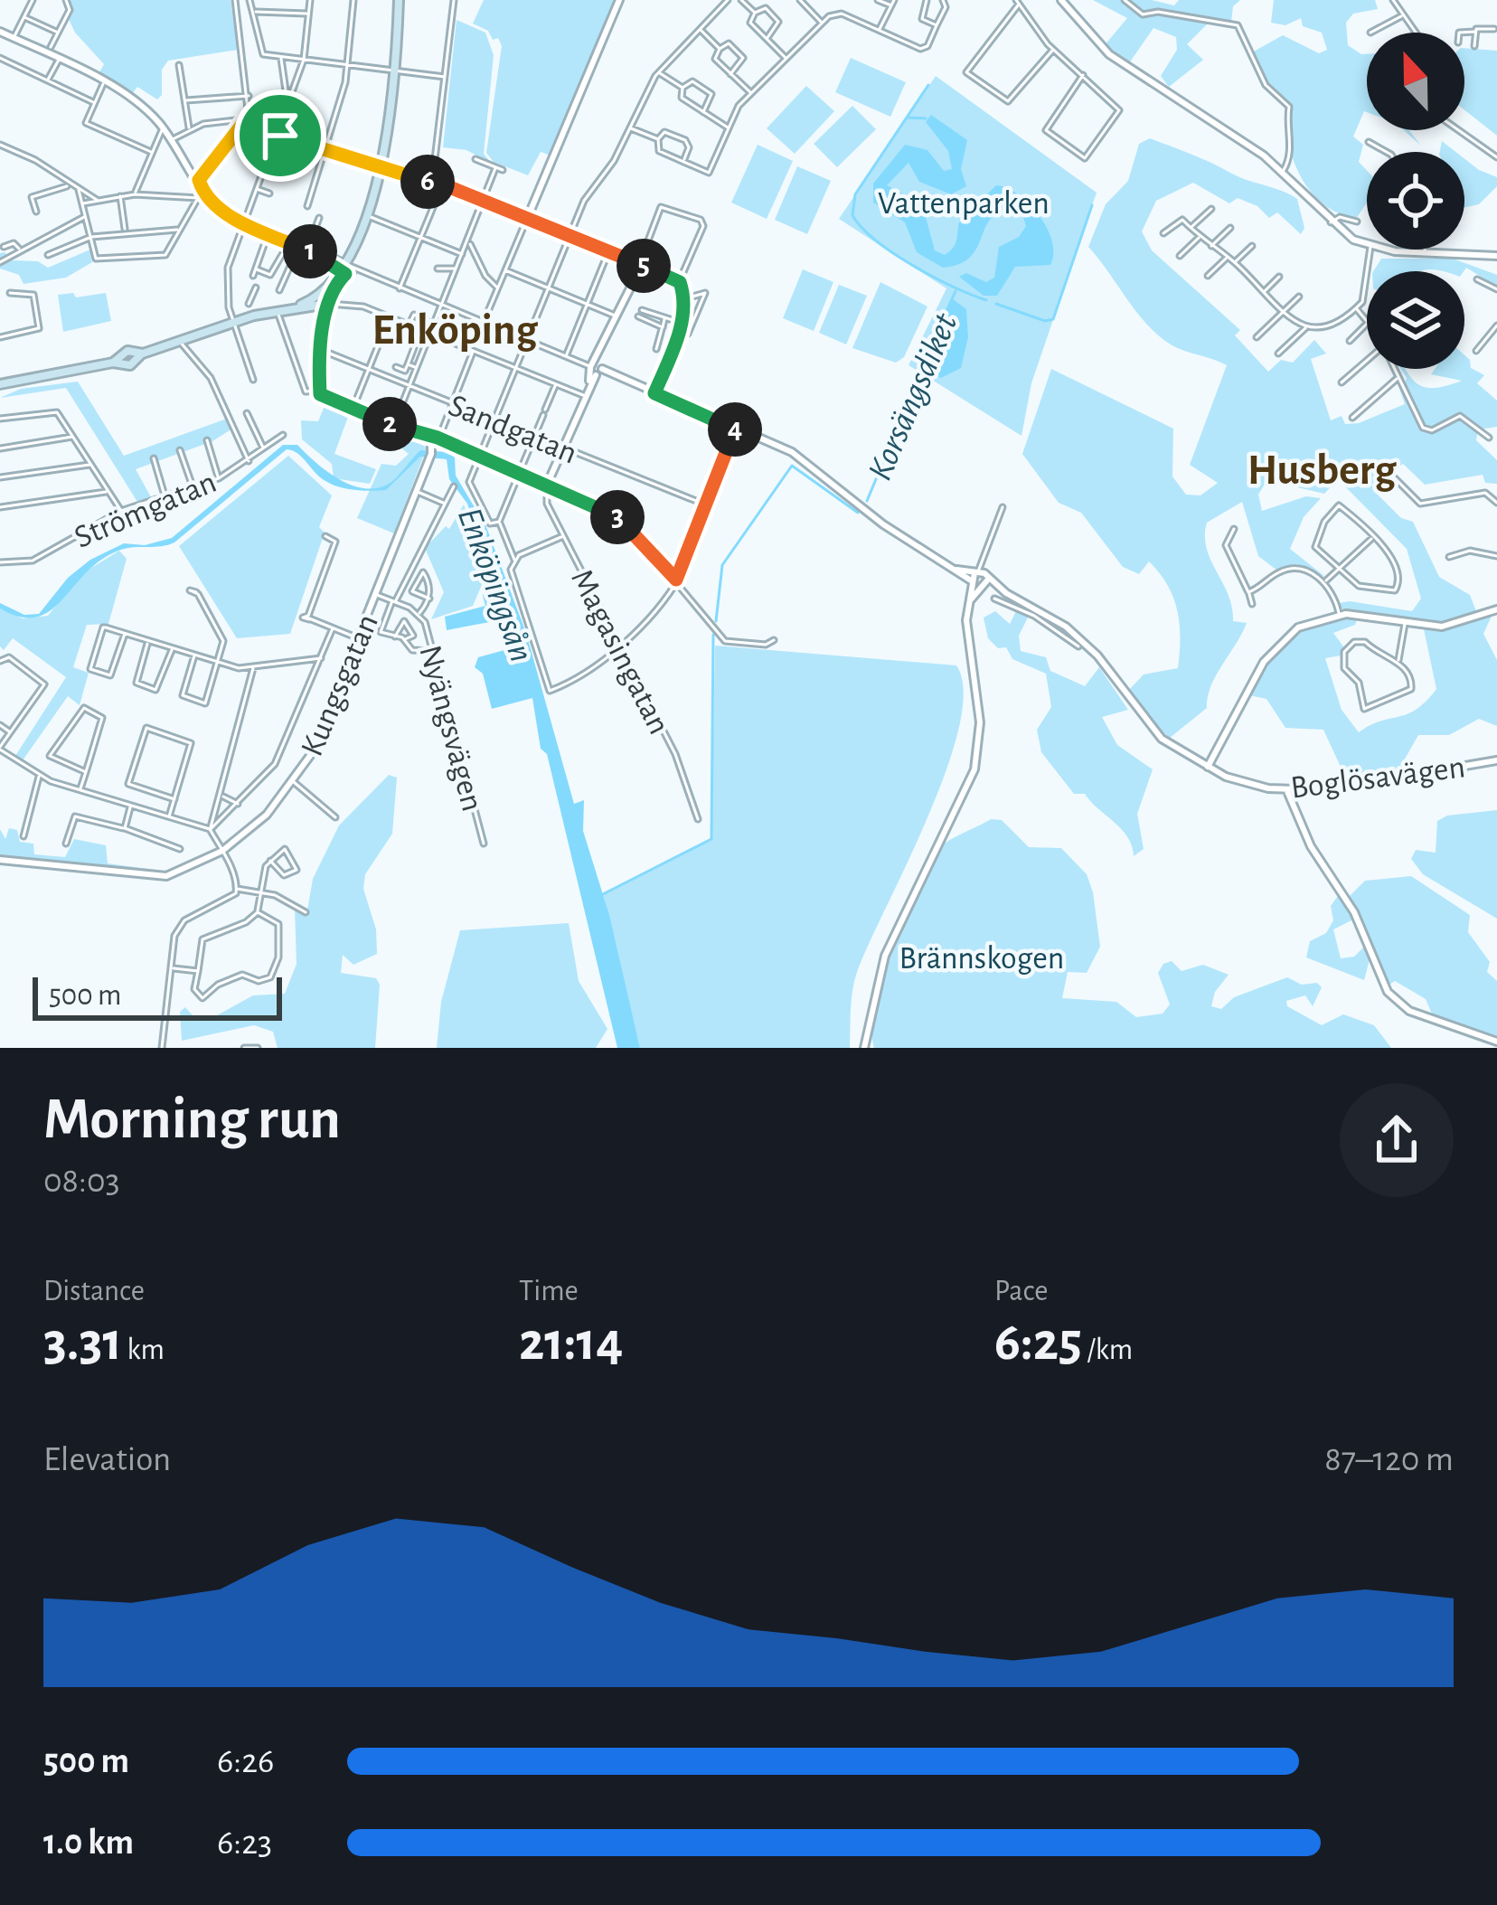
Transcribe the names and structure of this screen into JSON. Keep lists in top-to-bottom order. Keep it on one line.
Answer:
{"streets":{"street":["Sandgatan","Strömgatan","Magasingatan","Kungsgatan","Nyängsvägen","Boglösavägen"]},"crossings":[["Sandgatan","Kungsgatan"],["Kungsgatan","Nyängsvägen"]],"districts":["Enköping","Husberg"],"water":["Korsängsdiket","Enköpingsån"],"parks":["Vattenparken","Brännskogen"],"scale_bar":"500 m","north":"top","page":{"pins":["6","1","5","2","4","3"],"scale":"500 m","heading":["Morning run","08:03"],"stats":[["Distance","3.31 km"],["Time","21:14"],["Pace","6:25 /km"]],"chart":["Elevation","87–120 m"],"list":[{"name":"500 m","note":"6:26"},{"name":"1.0 km","note":"6:23"}]}}
